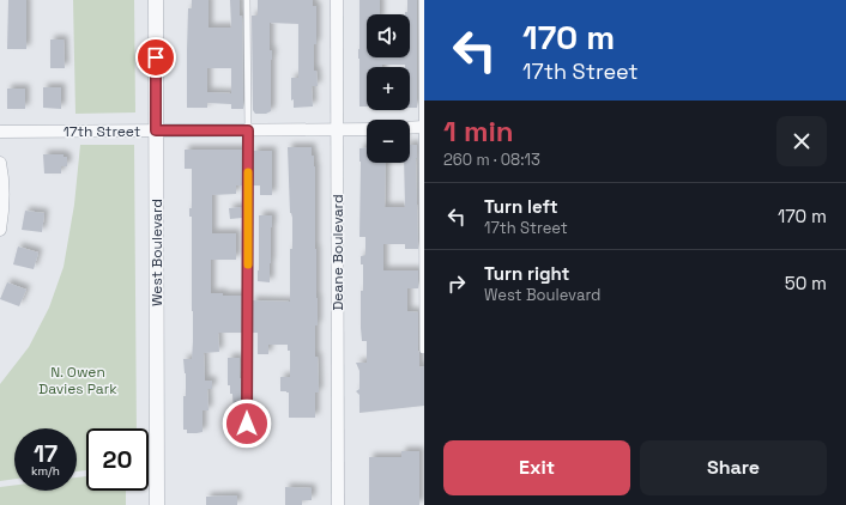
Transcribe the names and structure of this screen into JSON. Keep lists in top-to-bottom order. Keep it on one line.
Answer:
{"streets":{"street":["17th Street","West Boulevard","Deane Boulevard"]},"crossings":[["17th Street","West Boulevard"],["17th Street","Deane Boulevard"]],"parks":["N. Owen Davies Park"],"page":{"turn":["170 m","17th Street"],"map_buttons":["+","−"],"heading":["1 min","260 m · 08:13"],"list":[{"name":"Turn left","note":"17th Street","value":"170 m"},{"name":"Turn right","note":"West Boulevard","value":"50 m"}],"speed":"17 km/h","limit":"20","buttons":["Exit","Share"]}}
